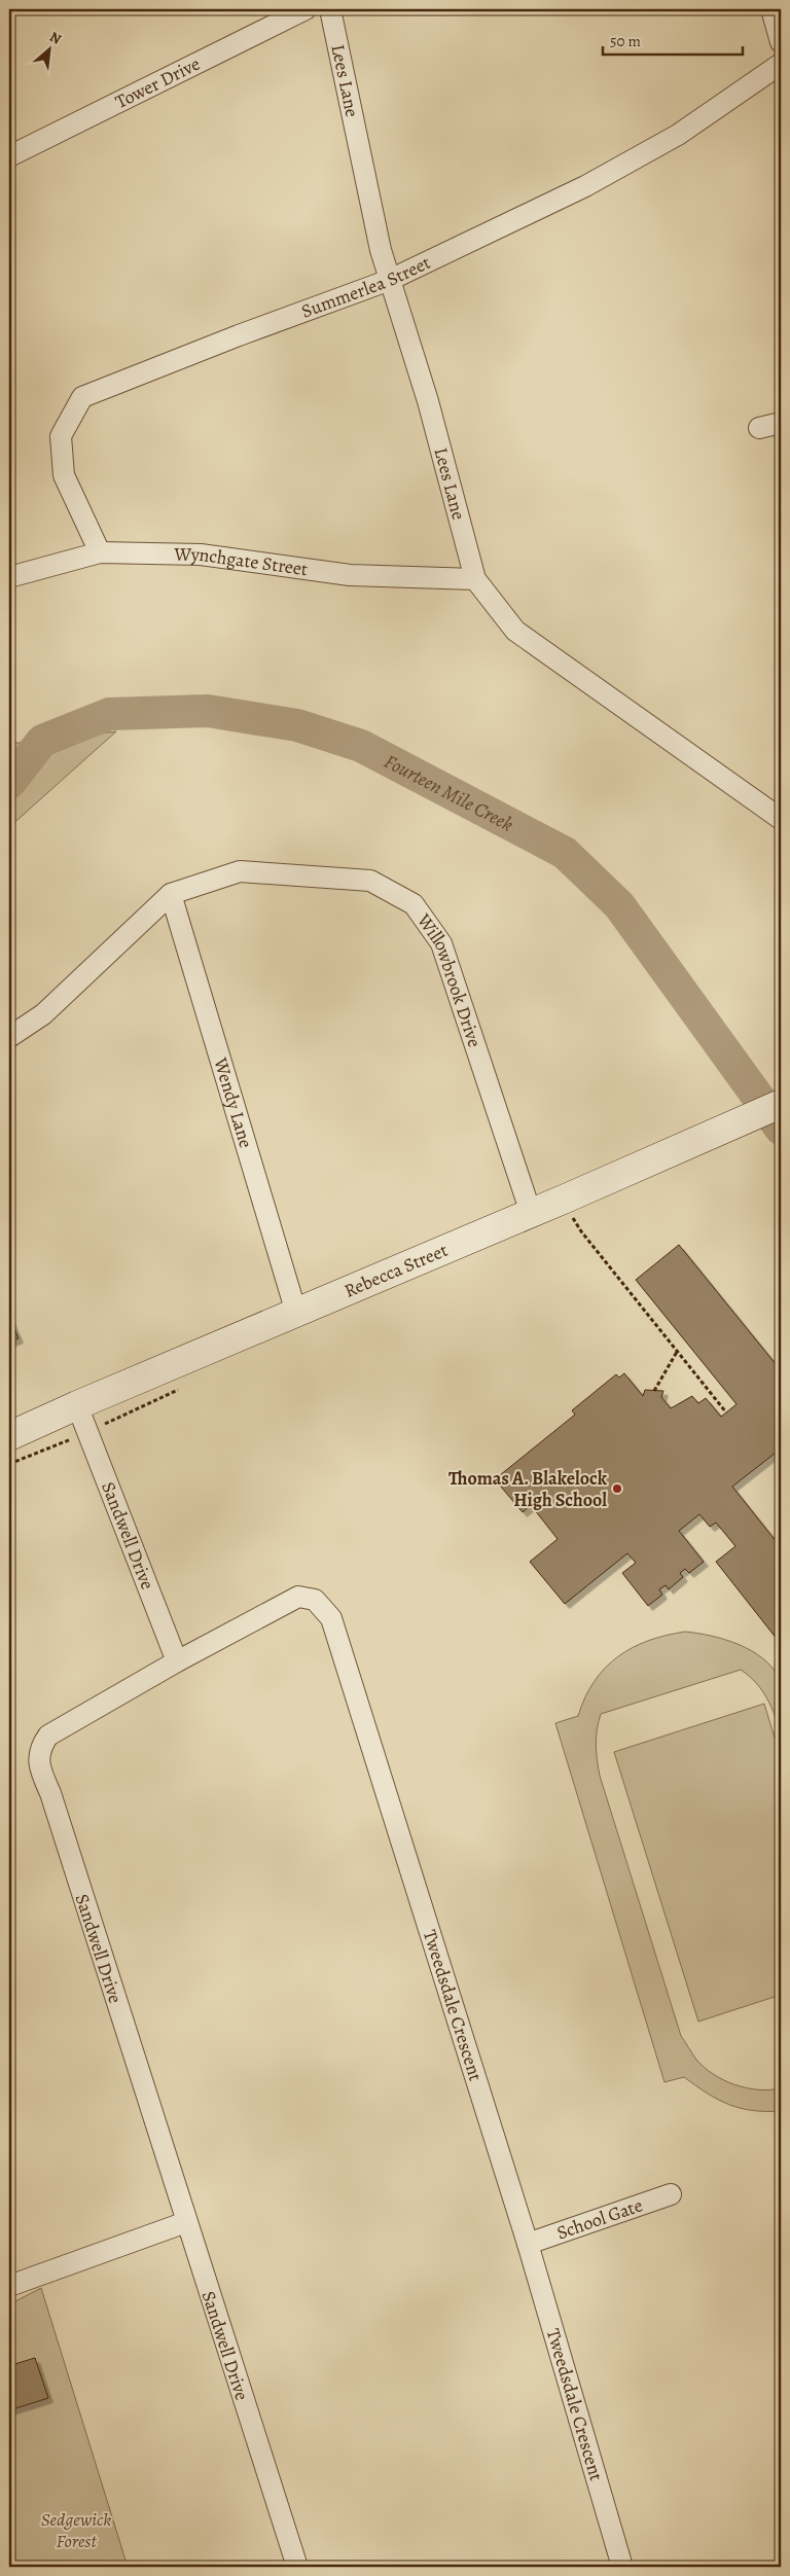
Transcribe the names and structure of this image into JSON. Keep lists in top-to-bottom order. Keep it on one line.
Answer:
{"streets":{"main road":["Rebecca Street"],"street":["Lees Lane","Tower Drive","Summerlea Street","Wynchgate Street","Willowbrook Drive","Wendy Lane","Sandwell Drive","Tweedsdale Crescent","School Gate"]},"crossings":[["Lees Lane","Summerlea Street"],["Lees Lane","Wynchgate Street"],["Summerlea Street","Wynchgate Street"],["Willowbrook Drive","Wendy Lane"],["Willowbrook Drive","Rebecca Street"],["Wendy Lane","Rebecca Street"],["Rebecca Street","Sandwell Drive"],["Sandwell Drive","Tweedsdale Crescent"],["Tweedsdale Crescent","School Gate"]],"water":["Fourteen Mile Creek"],"parks":["Sedgewick Forest"],"places":["Thomas A. Blakelock High School"],"scale_bar":"50 m","north":"top right"}
